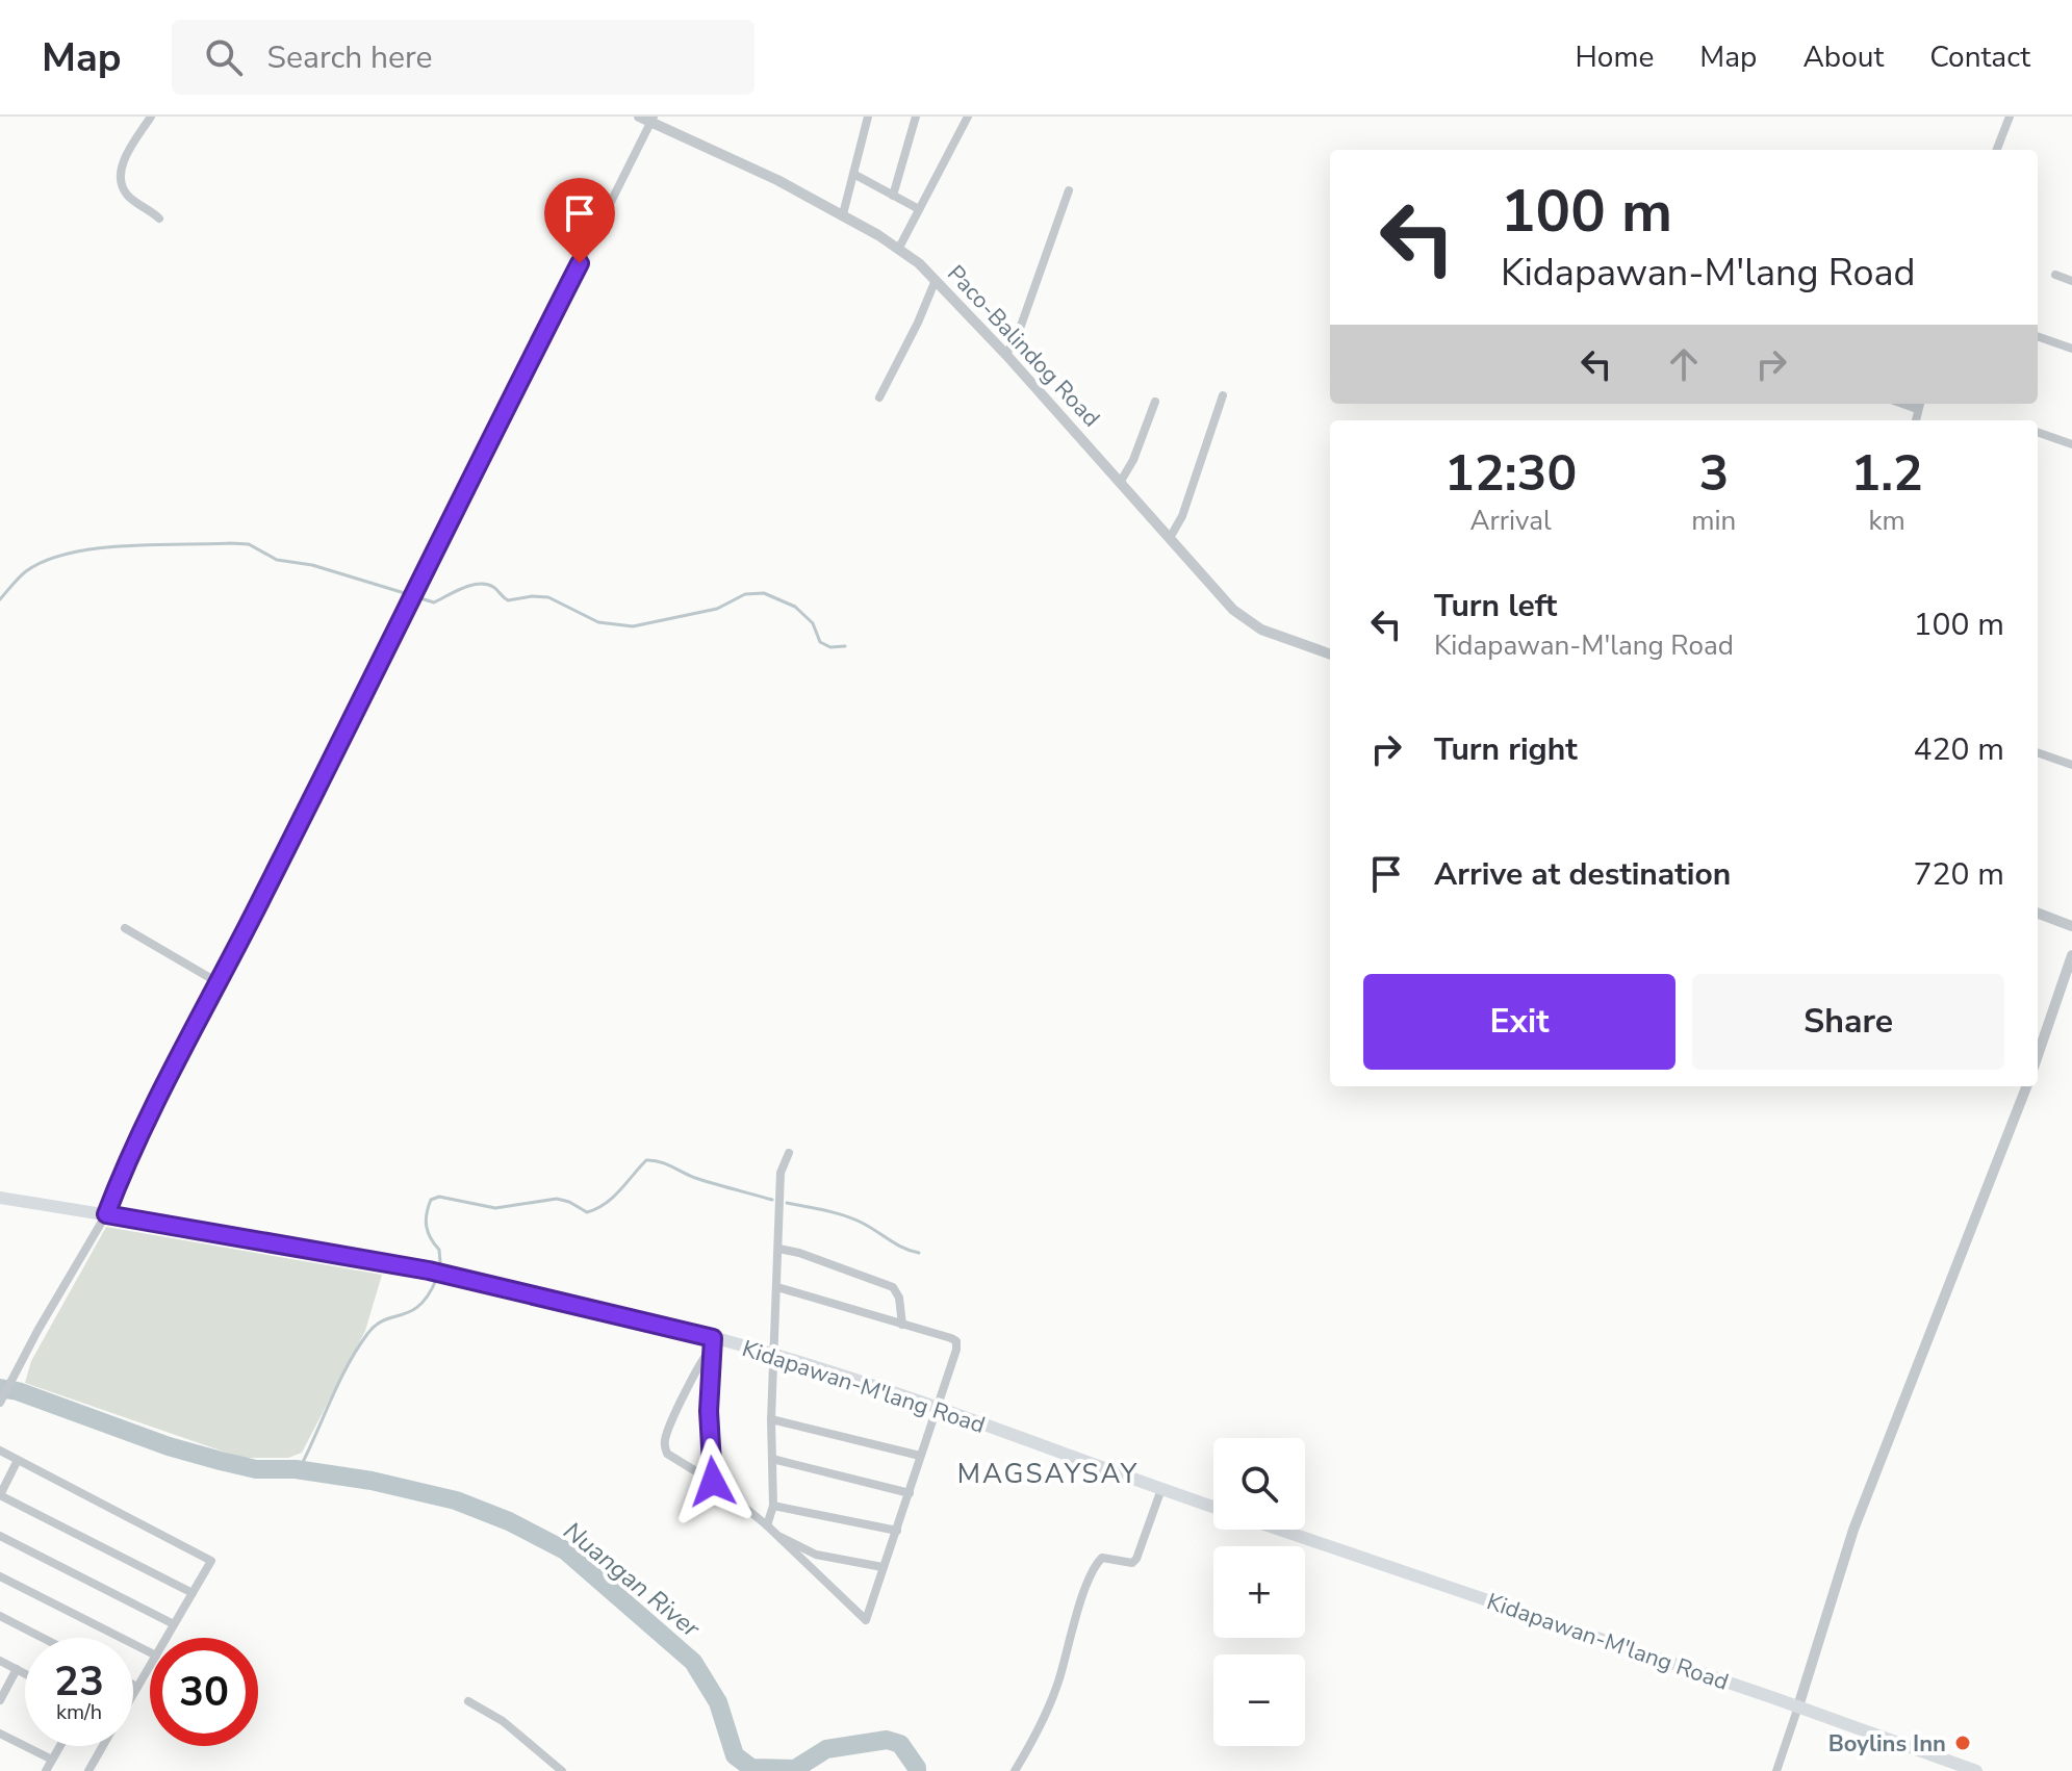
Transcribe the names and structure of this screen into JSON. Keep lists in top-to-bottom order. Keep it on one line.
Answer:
{"streets":{"main road":["Kidapawan-M'lang Road"],"street":["Paco-Balindog Road"]},"districts":["MAGSAYSAY"],"water":["Nuangan River"],"places":["Boylins Inn"],"page":{"header":"Map","search":"Search here","nav":["Home","Map","About","Contact"],"turn":["100 m","Kidapawan-M'lang Road"],"eta":["12:30","Arrival","3","min","1.2","km"],"list":[{"name":"Turn left","note":"Kidapawan-M'lang Road","value":"100 m"},{"name":"Turn right","value":"420 m"},{"name":"Arrive at destination","value":"720 m"}],"buttons":["Exit","Share"],"map_buttons":["+","−"],"speed":"23 km/h","limit":"30"}}
